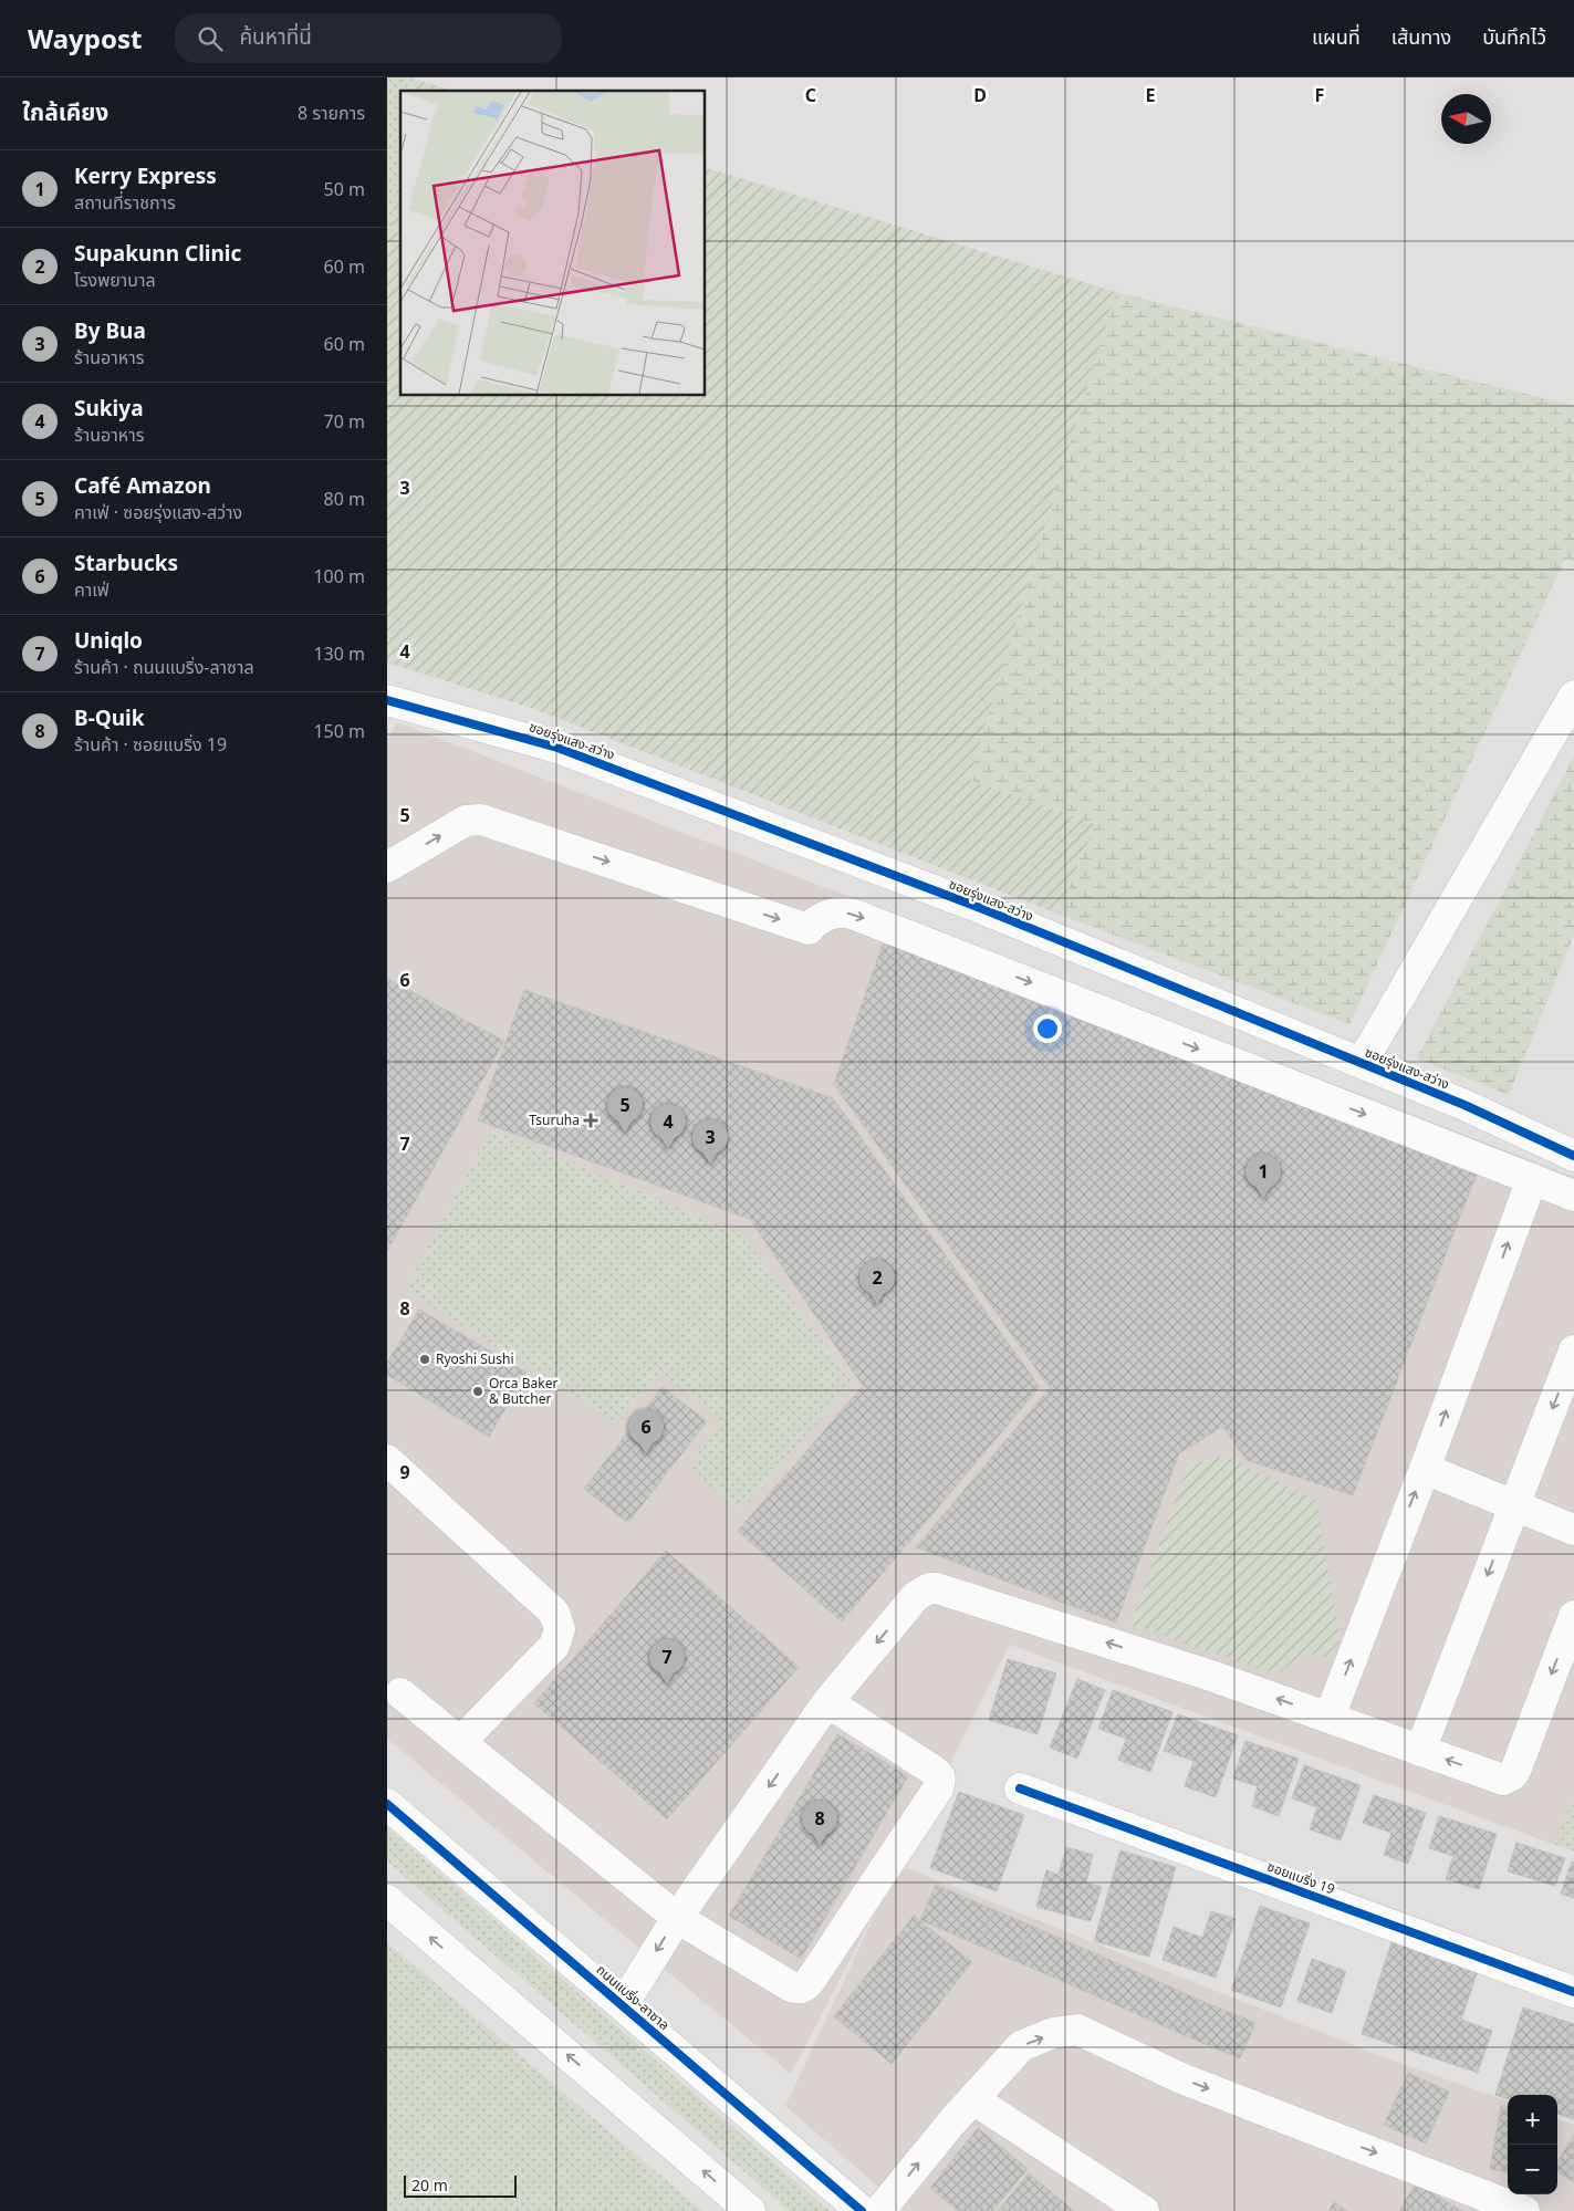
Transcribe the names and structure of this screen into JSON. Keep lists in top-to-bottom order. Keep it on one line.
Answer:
{"streets":{"street":["ซอยรุ่งแสง-สว่าง","ซอยแบริ่ง 19","ถนนแบริ่ง-ลาซาล"]},"places":{"health":["Tsuruha"],"other":["Ryoshi Sushi","Orca Baker & Butcher"]},"scale_bar":"20 m","north":"left","page":{"header":"Waypost","search":"ค้นหาที่นี่","nav":["แผนที่","เส้นทาง","บันทึกไว้"],"heading":["ใกล้เคียง","8 รายการ"],"list":[{"mark":"1","name":"Kerry Express","note":"สถานที่ราชการ","value":"50 m"},{"mark":"2","name":"Supakunn Clinic","note":"โรงพยาบาล","value":"60 m"},{"mark":"3","name":"By Bua","note":"ร้านอาหาร","value":"60 m"},{"mark":"4","name":"Sukiya","note":"ร้านอาหาร","value":"70 m"},{"mark":"5","name":"Café Amazon","note":"คาเฟ่ · ซอยรุ่งแสง-สว่าง","value":"80 m"},{"mark":"6","name":"Starbucks","note":"คาเฟ่","value":"100 m"},{"mark":"7","name":"Uniqlo","note":"ร้านค้า · ถนนแบริ่ง-ลาซาล","value":"130 m"},{"mark":"8","name":"B-Quik","note":"ร้านค้า · ซอยแบริ่ง 19","value":"150 m"}],"pins":["5","4","3","1","2","6","7","8"],"map_buttons":["+","−"],"scale":"20 m"},"grid":{"columns":["C","D","E","F"],"rows":["3","4","5","6","7","8","9"]}}
